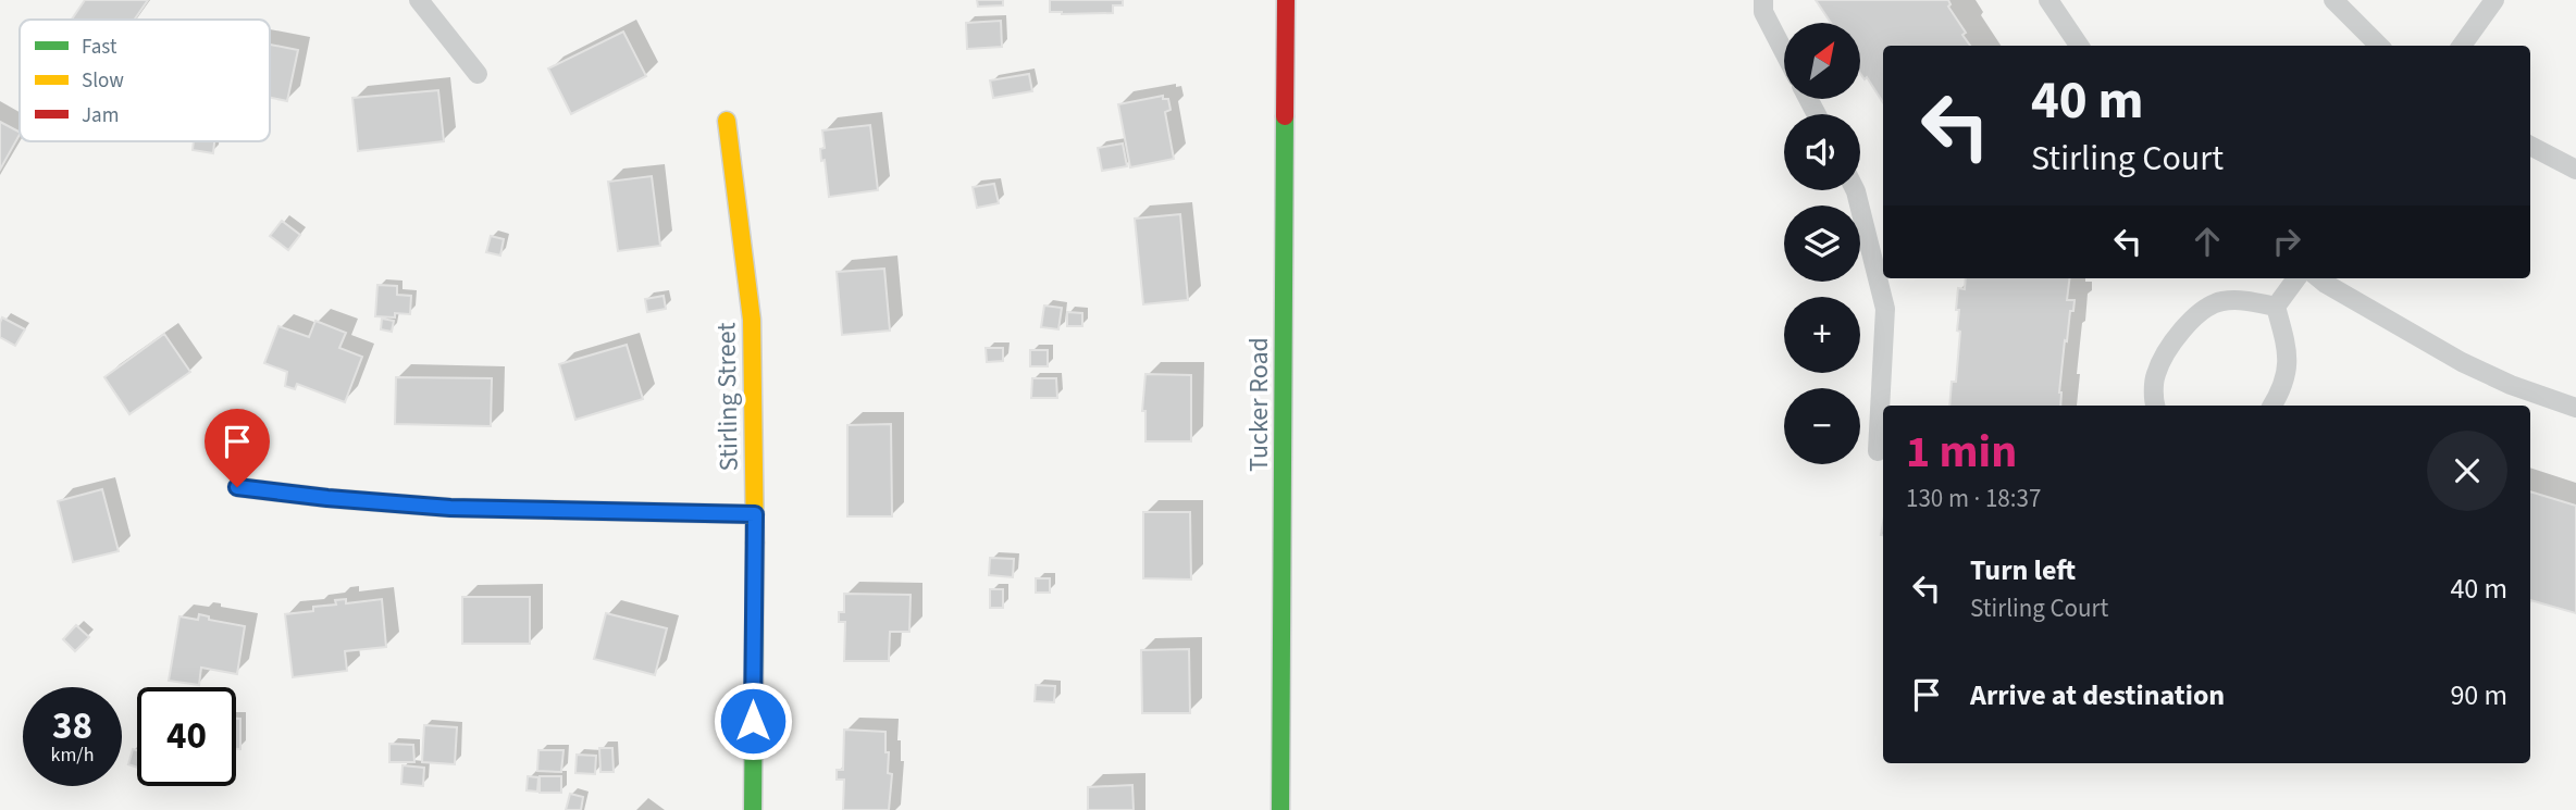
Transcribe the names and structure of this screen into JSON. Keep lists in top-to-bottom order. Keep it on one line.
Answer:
{"streets":{"street":["Stirling Street","Tucker Road"]},"legend":["Fast","Slow","Jam"],"north":"top right","page":{"map_buttons":["+","−"],"turn":["40 m","Stirling Court"],"heading":["1 min","130 m · 18:37"],"list":[{"name":"Turn left","note":"Stirling Court","value":"40 m"},{"name":"Arrive at destination","value":"90 m"}],"speed":"38 km/h","limit":"40"}}
